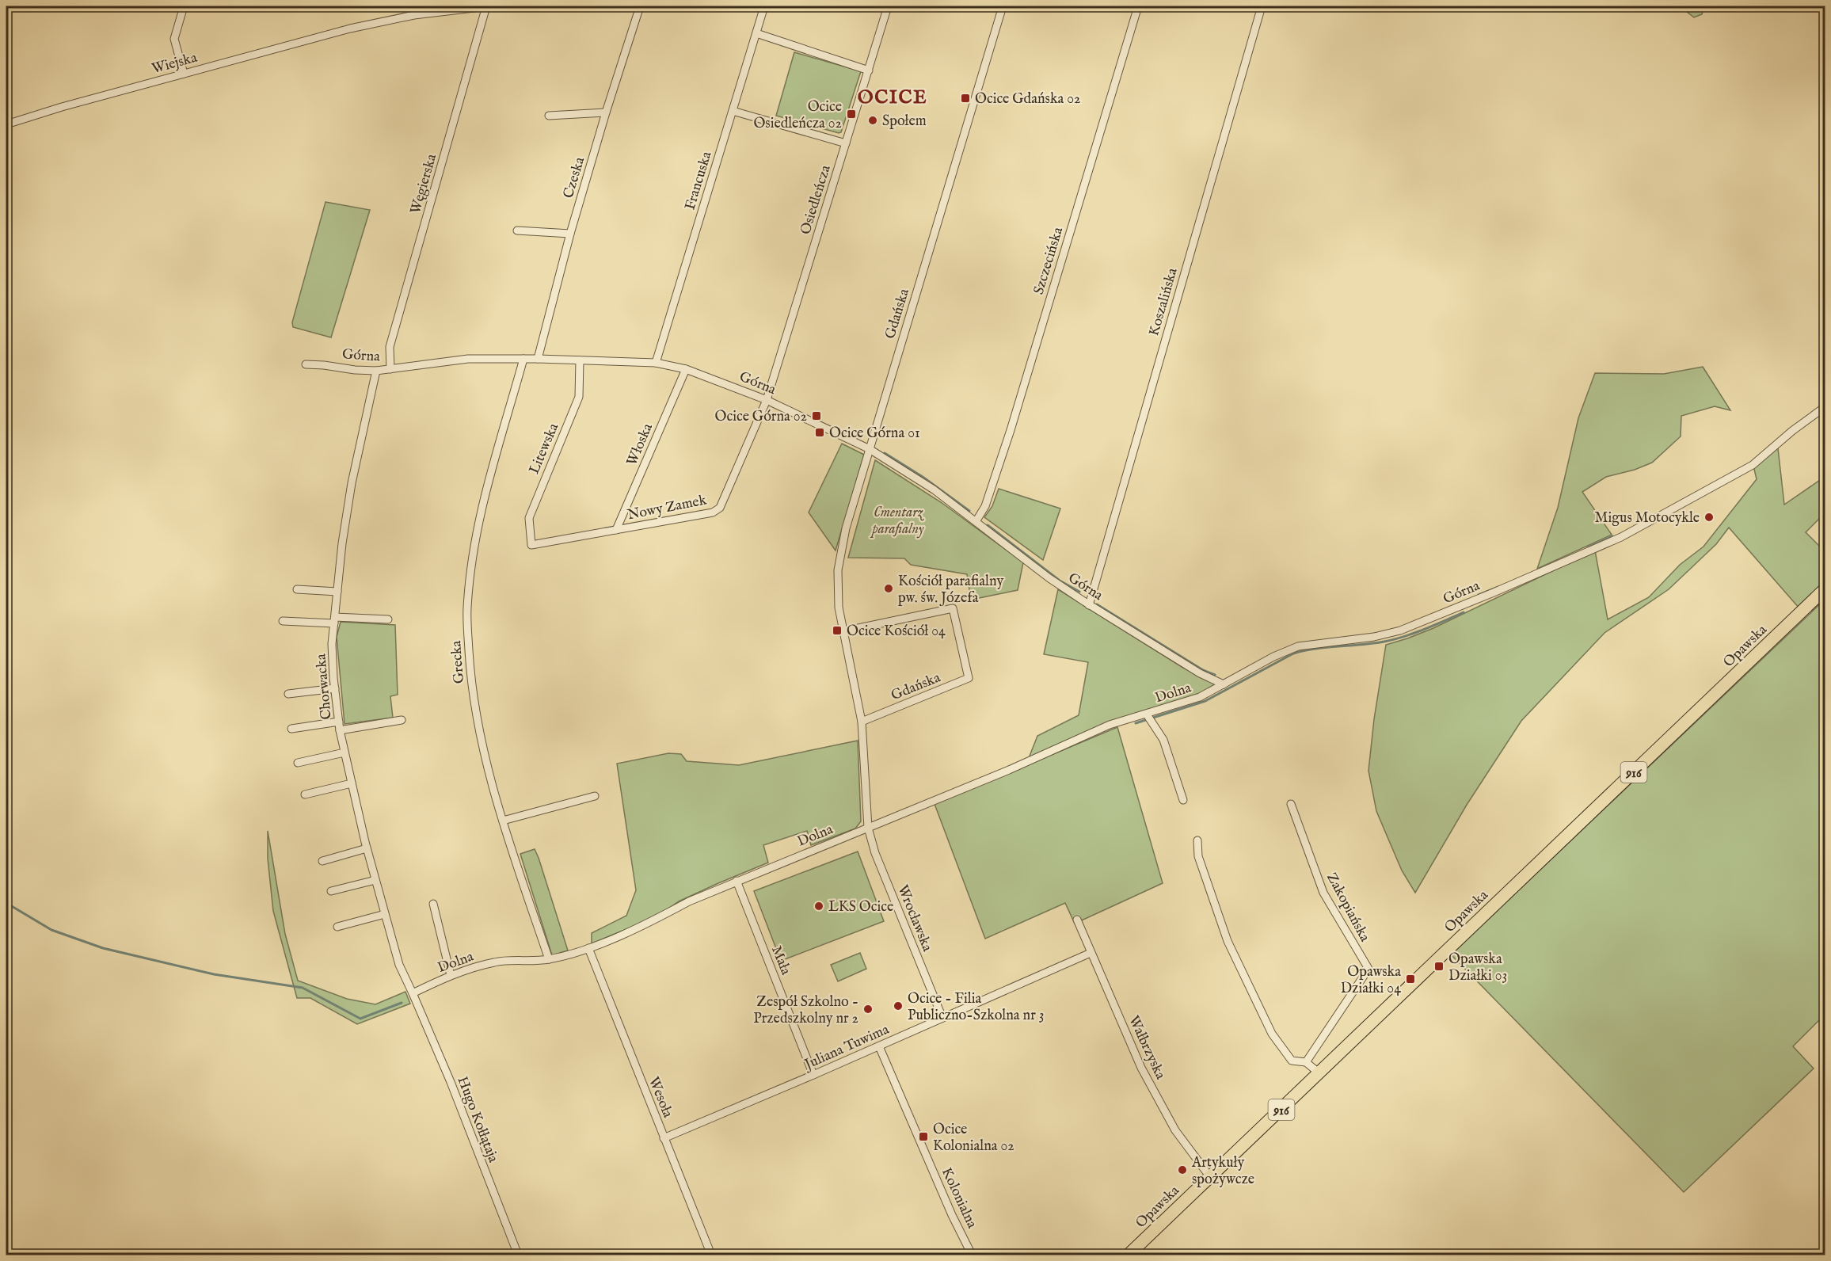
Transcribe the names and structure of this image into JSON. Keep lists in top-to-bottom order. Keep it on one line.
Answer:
{"streets":{"main road":["Opawska","916"],"street":["Wiejska","Czeska","Francuska","Węgierska","Osiedleńcza","Szczecińska","Koszalińska","Gdańska","Górna","Włoska","Litewska","Nowy Zamek","Grecka","Chorwacka","Dolna","Zakopiańska","Wrocławska","Mała","Juliana Tuwima","Wałbrzyska","Wesoła","Hugo Kołłątaja","Kolonialna"]},"crossings":[["Wiejska","Węgierska"],["Czeska","Górna"],["Francuska","Górna"],["Węgierska","Górna"],["Osiedleńcza","Górna"],["Osiedleńcza","Nowy Zamek"],["Szczecińska","Górna"],["Koszalińska","Górna"],["Gdańska","Górna"],["Gdańska","Dolna"],["Gdańska","Wrocławska"],["Górna","Włoska"],["Górna","Litewska"],["Górna","Nowy Zamek"],["Górna","Grecka"],["Górna","Chorwacka"],["Górna","Dolna"],["Włoska","Nowy Zamek"],["Litewska","Nowy Zamek"],["Opawska","Wałbrzyska"],["Grecka","Dolna"],["Chorwacka","Dolna"],["Chorwacka","Hugo Kołłątaja"],["Dolna","Wrocławska"],["Dolna","Mała"],["Dolna","Wesoła"],["Dolna","Hugo Kołłątaja"],["Wrocławska","Juliana Tuwima"],["Mała","Juliana Tuwima"],["Juliana Tuwima","Wałbrzyska"],["Juliana Tuwima","Wesoła"],["Juliana Tuwima","Kolonialna"]],"districts":["OCICE"],"parks":["Cmentarz parafialny"],"places":{"transit":["Ocice Gdańska 02","Ocice Osiedleńcza 02","Ocice Górna 02","Ocice Górna 01","Ocice Kościół 04","Opawska Działki 03","Opawska Działki 04","Ocice Kolonialna 02"],"other":["Społem","Migus Motocykle","Kościół parafialny pw. św. Józefa","LKS Ocice","Ocice - Filia Publiczno-Szkolna nr 3","Zespół Szkolno - Przedszkolny nr 2","Artykuły spożywcze"]}}
